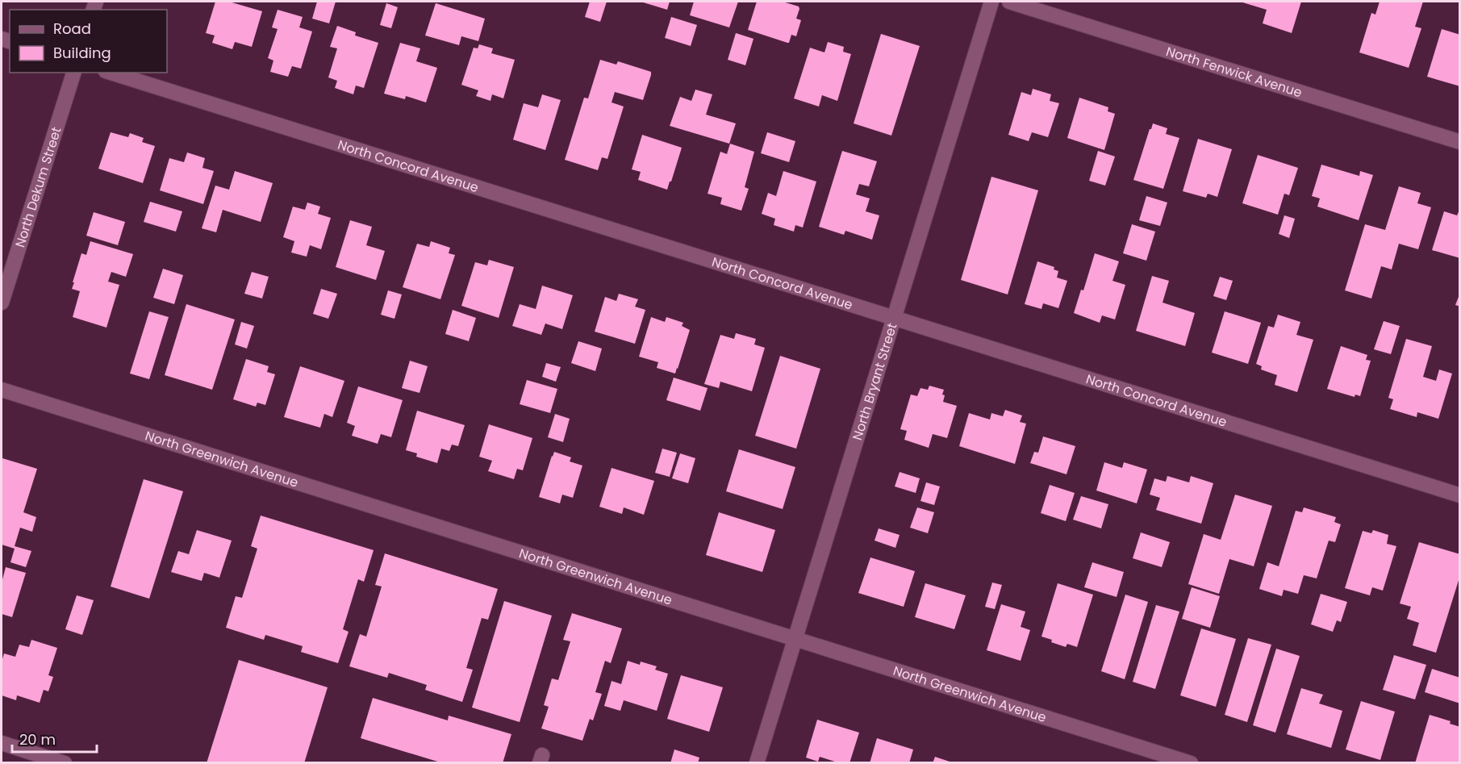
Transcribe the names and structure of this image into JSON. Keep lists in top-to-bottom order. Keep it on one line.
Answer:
{"streets":{"street":["North Fenwick Avenue","North Concord Avenue","North Dekum Street","North Bryant Street","North Greenwich Avenue"]},"crossings":[["North Concord Avenue","North Bryant Street"],["North Bryant Street","North Greenwich Avenue"]],"legend":["Road","Building"],"scale_bar":"20 m"}
